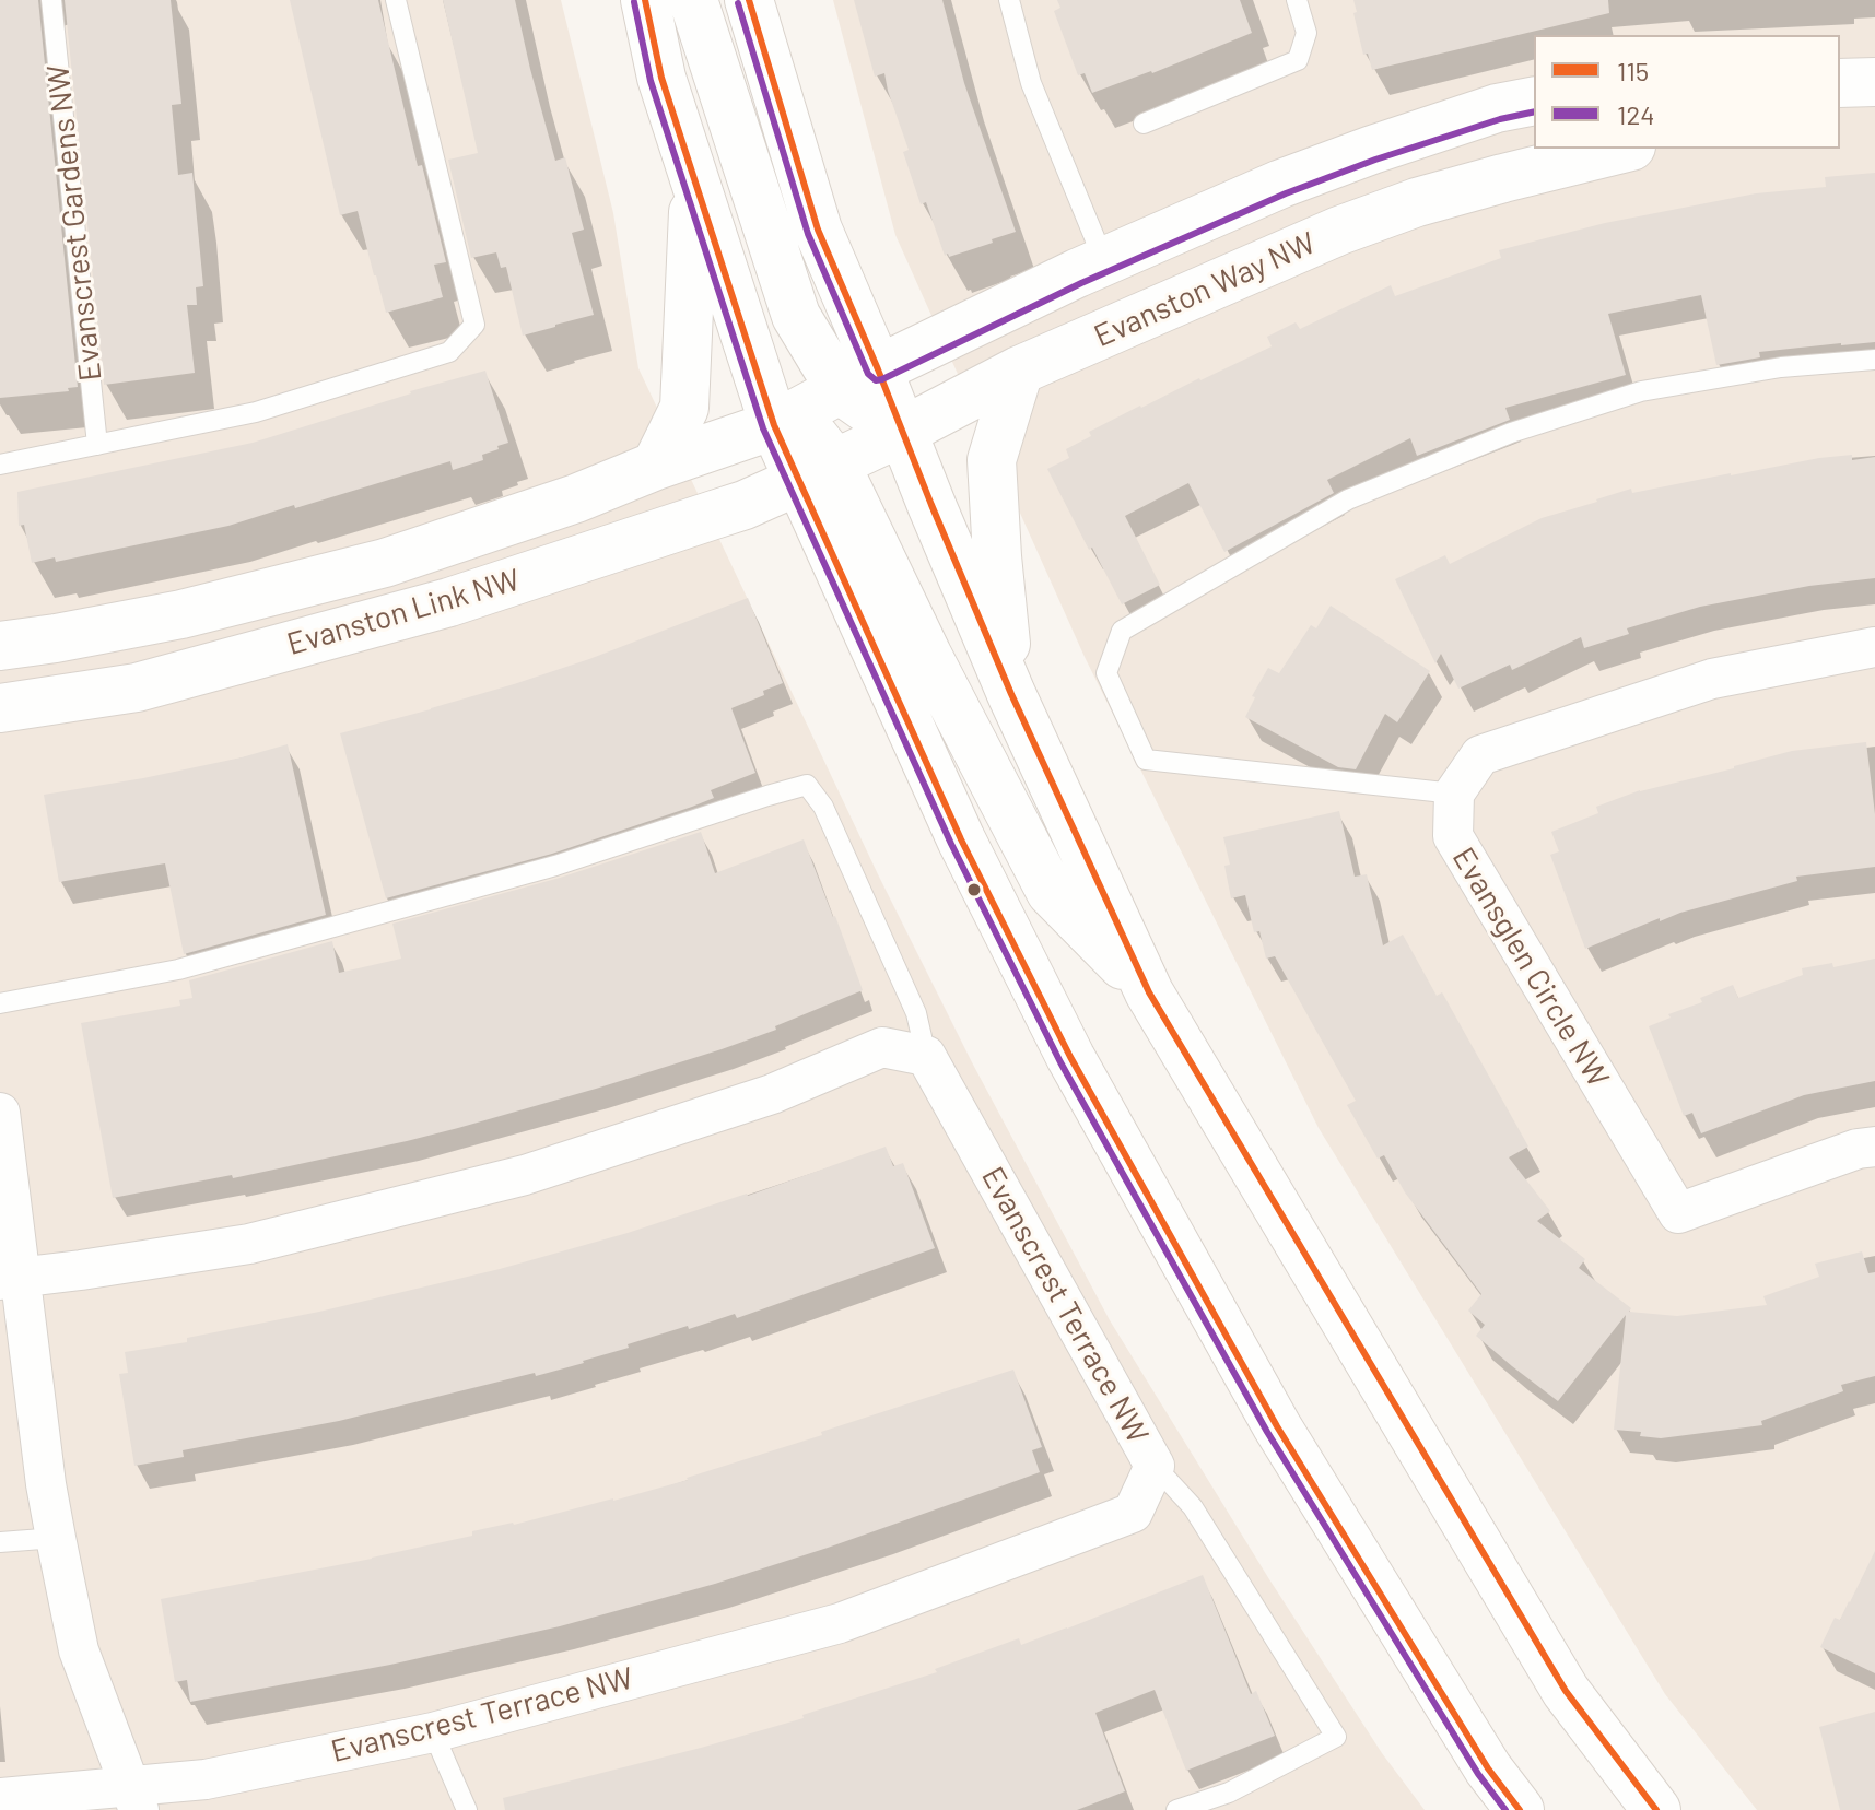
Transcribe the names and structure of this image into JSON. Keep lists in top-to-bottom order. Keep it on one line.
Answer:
{"streets":{"main road":["Evanston Way NW","Evanston Link NW"],"street":["Evansglen Circle NW","Evanscrest Terrace NW"],"lane":["Evanscrest Gardens NW"]},"crossings":[["Evanston Way NW","Evanston Link NW"]],"lines":["transit line 115","transit line 124"],"legend":["115","124"]}
